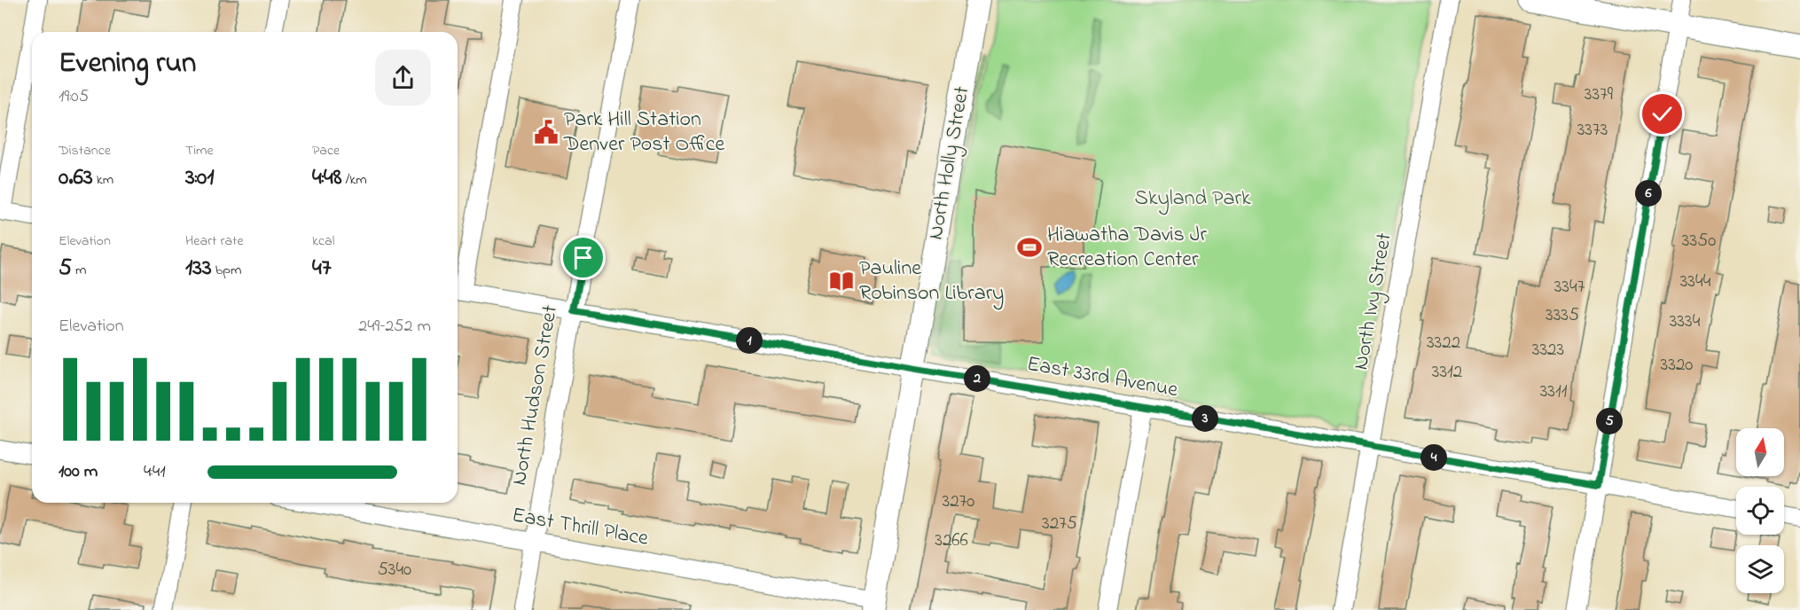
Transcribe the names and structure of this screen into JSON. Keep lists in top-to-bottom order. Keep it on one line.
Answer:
{"streets":{"street":["North Holly Street","North Ivy Street","East 33rd Avenue","North Hudson Street","East Thrill Place"]},"crossings":[["North Holly Street","East 33rd Avenue"],["North Holly Street","East Thrill Place"],["North Ivy Street","East 33rd Avenue"],["East 33rd Avenue","North Hudson Street"],["North Hudson Street","East Thrill Place"]],"parks":["Skyland Park"],"places":{"public building":["Park Hill Station Denver Post Office"],"sports":["Hiawatha Davis Jr Recreation Center"],"library":["Pauline Robinson Library"]},"house_numbers":["3379","3373","3350","3344","3347","3335","3334","3322","3323","3320","3312","3311","3270","3275","3266","5340"],"north":"top","page":{"heading":["Evening run","19:05"],"stats":[["Distance","0.63 km"],["Time","3:01"],["Pace","4:48 /km"],["Elevation","5 m"],["Heart rate","133 bpm"],["kcal","47"]],"pins":["6","1","2","3","5","4"],"chart":["Elevation","249–252 m"],"list":[{"name":"100 m","note":"4:41"}]}}
